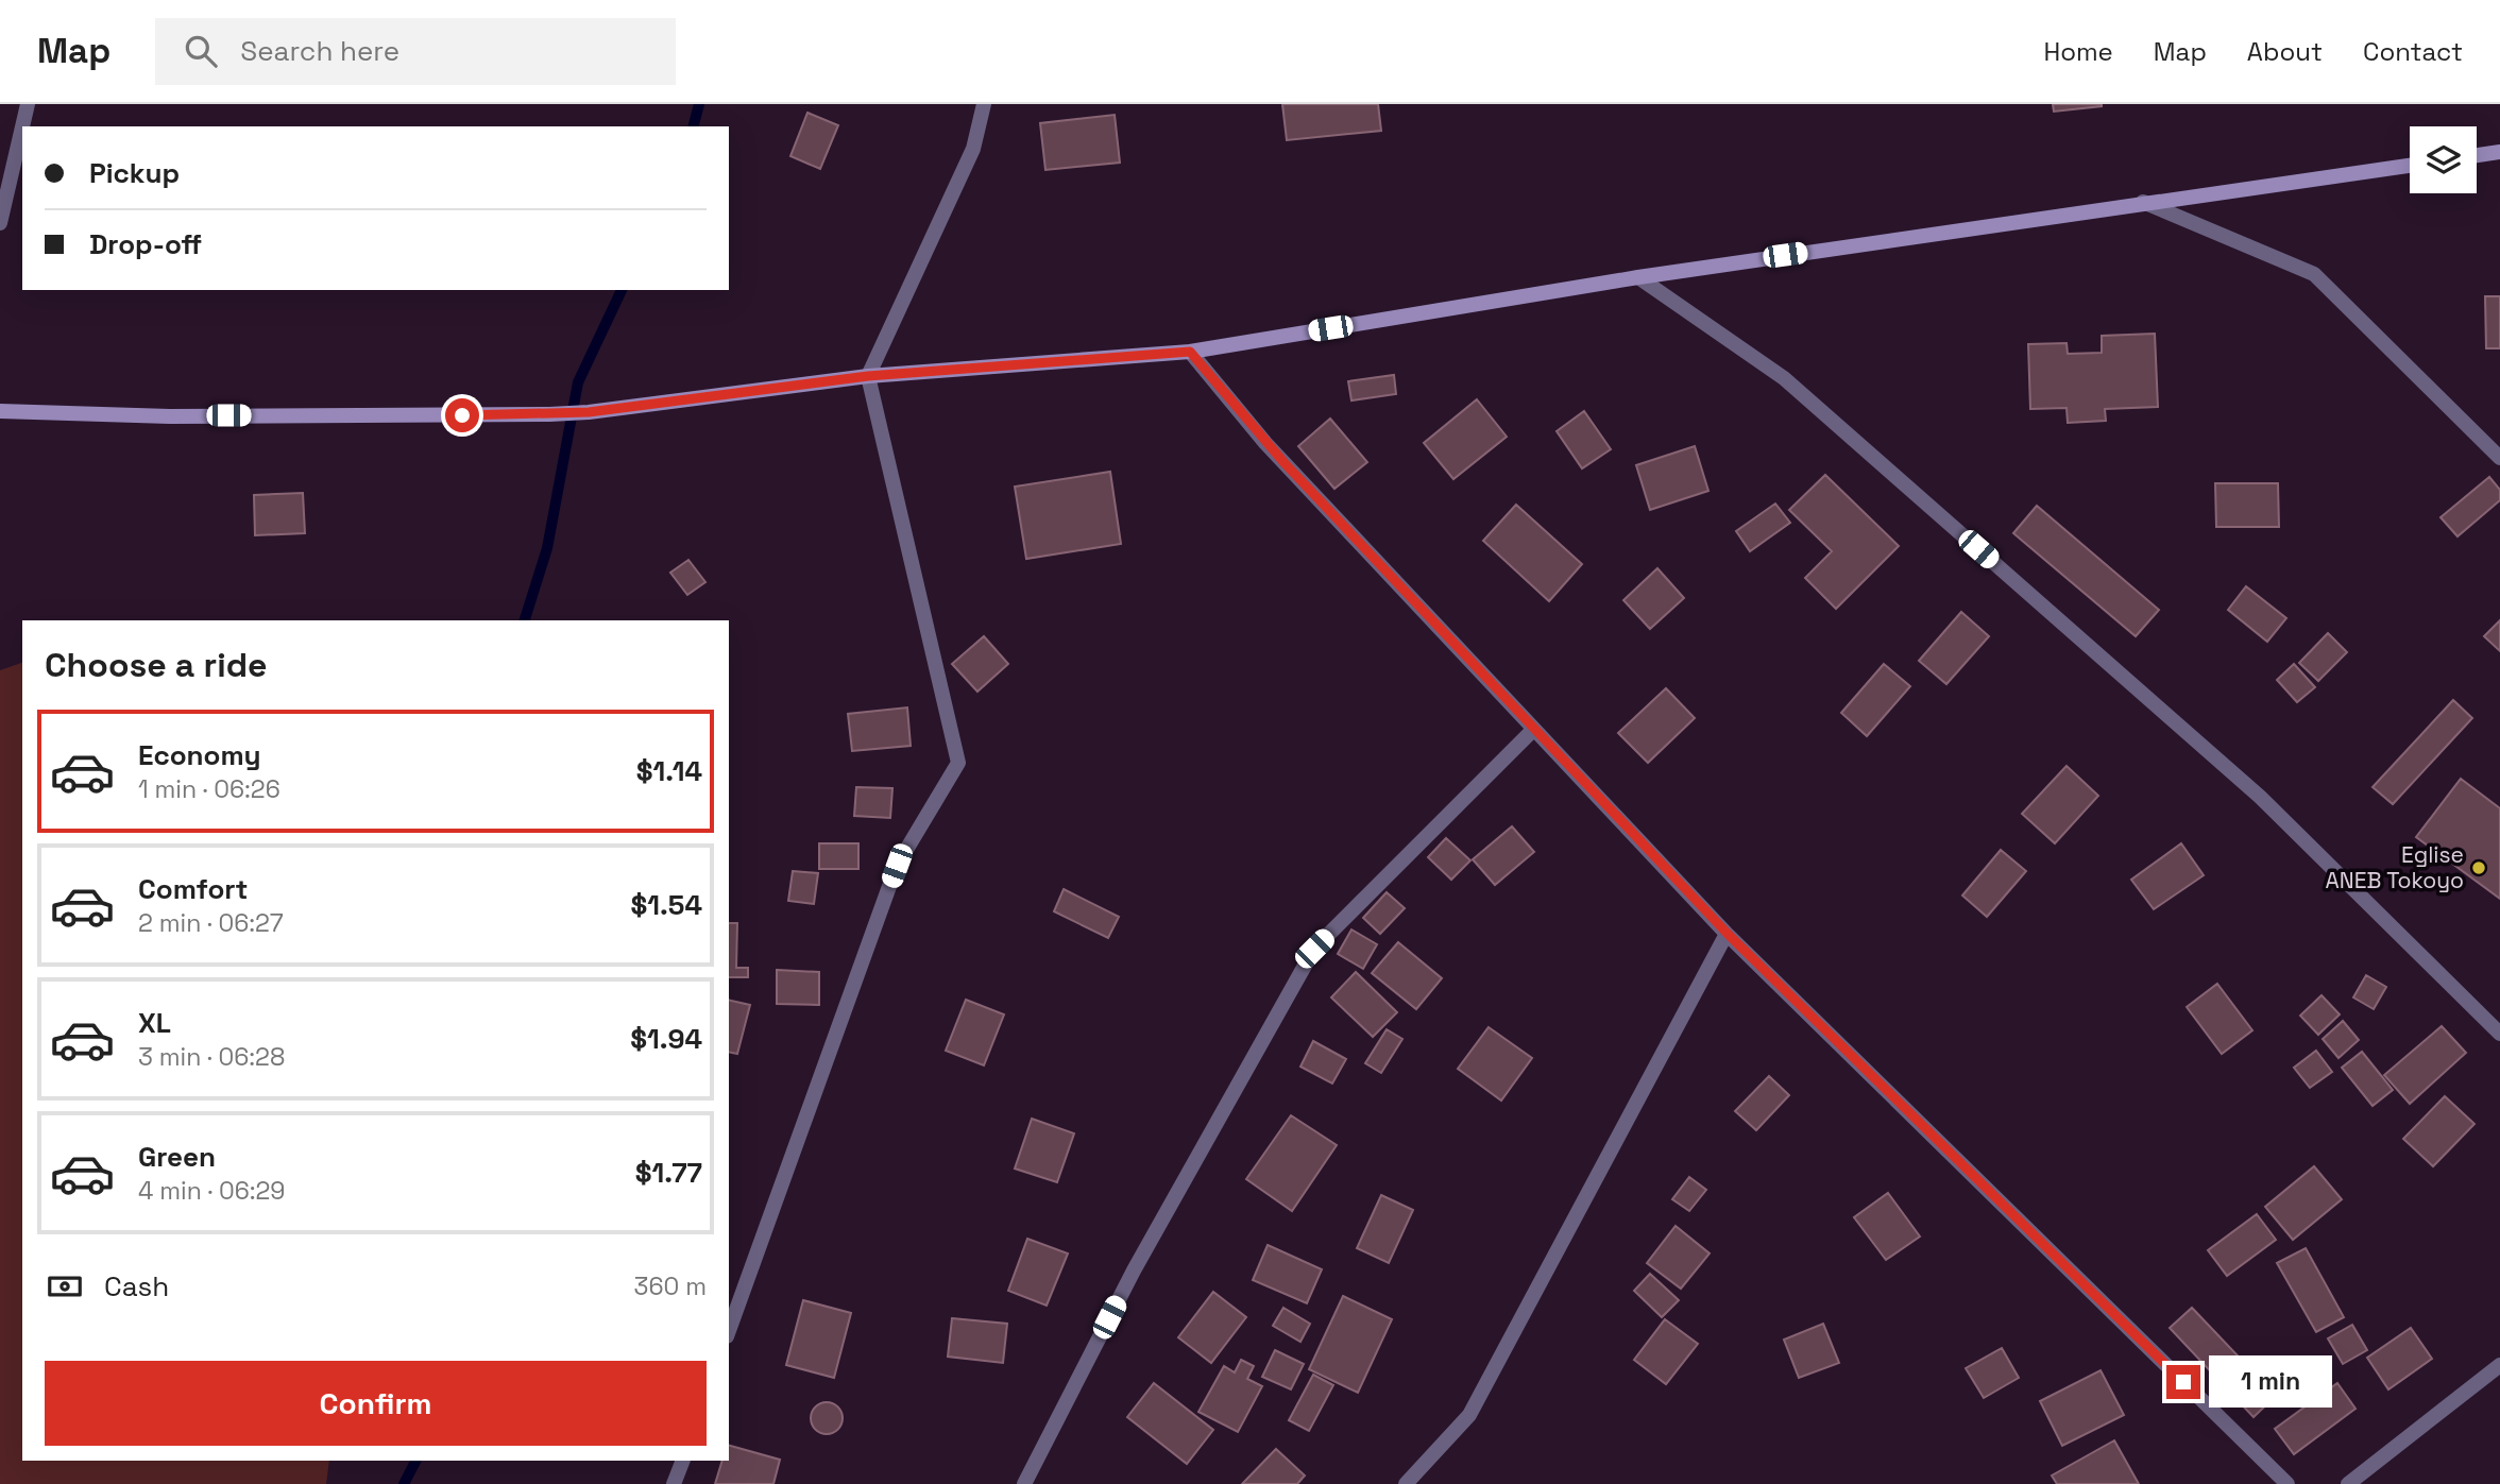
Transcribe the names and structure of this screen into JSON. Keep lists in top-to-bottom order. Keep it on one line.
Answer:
{"places":["Eglise ANEB Tokoyo"],"page":{"header":"Map","search":"Search here","nav":["Home","Map","About","Contact"],"banner":["Pickup","Drop-off"],"heading":"Choose a ride","list":[{"name":"Economy","note":"1 min · 06:26","value":"$1.14"},{"name":"Comfort","note":"2 min · 06:27","value":"$1.54"},{"name":"XL","note":"3 min · 06:28","value":"$1.94"},{"name":"Green","note":"4 min · 06:29","value":"$1.77"}],"pay":["Cash","360 m"],"buttons":"Confirm","bubble":"1 min"}}
